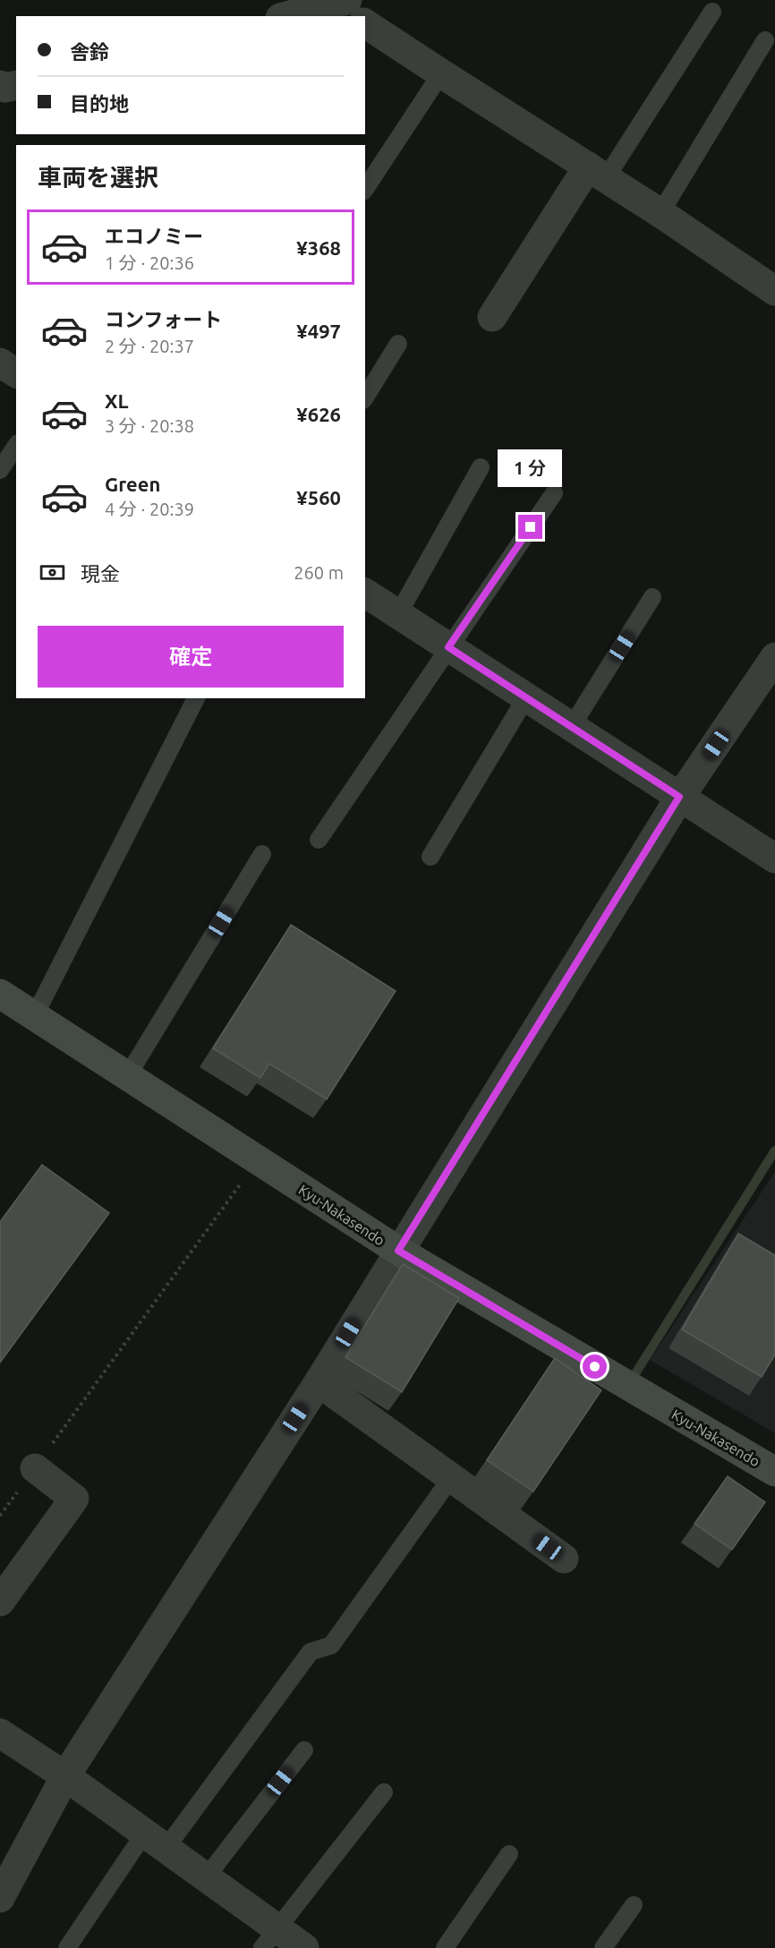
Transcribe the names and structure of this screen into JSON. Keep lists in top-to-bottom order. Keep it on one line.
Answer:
{"streets":{"main road":["Kyu-Nakasendo"]},"page":{"banner":["舎鈴","目的地"],"heading":"車両を選択","list":[{"name":"エコノミー","note":"1 分 · 20:36","value":"¥368"},{"name":"コンフォート","note":"2 分 · 20:37","value":"¥497"},{"name":"XL","note":"3 分 · 20:38","value":"¥626"},{"name":"Green","note":"4 分 · 20:39","value":"¥560"}],"bubble":"1 分","pay":["現金","260 m"],"buttons":"確定"}}
